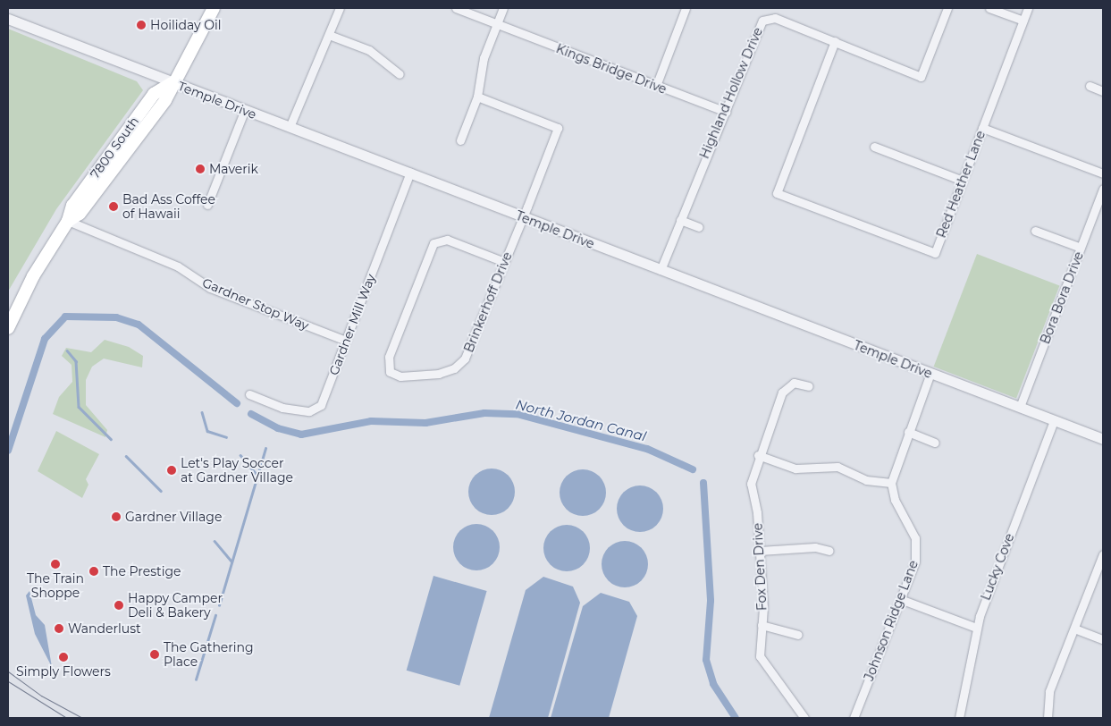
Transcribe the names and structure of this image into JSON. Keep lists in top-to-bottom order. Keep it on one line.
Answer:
{"streets":{"main road":["7800 South"],"street":["Kings Bridge Drive","Highland Hollow Drive","Temple Drive","Red Heather Lane","Bora Bora Drive","Brinkerhoff Drive","Gardner Stop Way","Gardner Mill Way","Fox Den Drive","Lucky Cove","Johnson Ridge Lane"]},"crossings":[["Kings Bridge Drive","Highland Hollow Drive"],["Highland Hollow Drive","Temple Drive"],["Highland Hollow Drive","Red Heather Lane"],["Temple Drive","7800 South"],["Temple Drive","Bora Bora Drive"],["Temple Drive","Brinkerhoff Drive"],["Temple Drive","Gardner Mill Way"],["Temple Drive","Lucky Cove"],["7800 South","Gardner Stop Way"],["Gardner Stop Way","Gardner Mill Way"]],"water":["North Jordan Canal"],"places":["Hoiliday Oil","Maverik","Bad Ass Coffee of Hawaii","Let's Play Soccer at Gardner Village","Gardner Village","The Train Shoppe","The Prestige","Happy Camper Deli & Bakery","Wanderlust","The Gathering Place","Simply Flowers"]}
